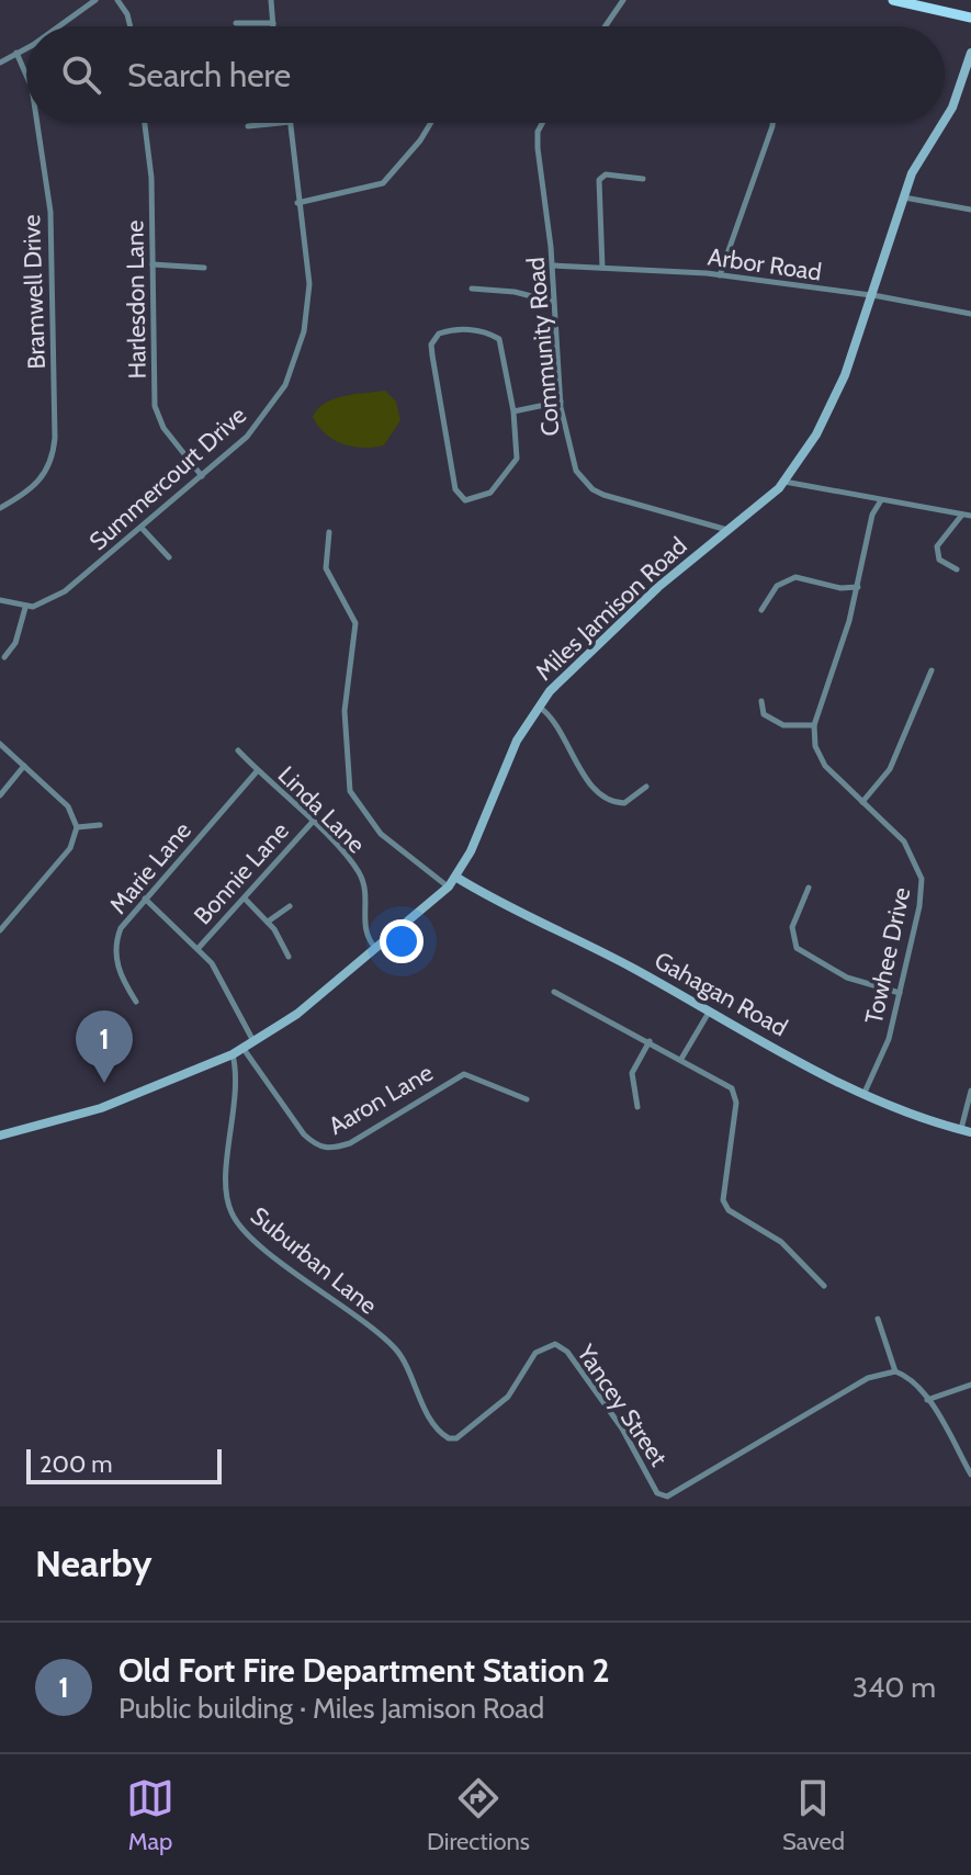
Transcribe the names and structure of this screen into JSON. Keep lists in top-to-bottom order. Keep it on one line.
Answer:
{"streets":{"main road":["Miles Jamison Road","Gahagan Road"],"street":["Arbor Road","Bramwell Drive","Harlesdon Lane","Community Road","Summercourt Drive","Linda Lane","Marie Lane","Bonnie Lane","Towhee Drive","Aaron Lane","Suburban Lane","Yancey Street"]},"crossings":[["Arbor Road","Community Road"],["Arbor Road","Miles Jamison Road"],["Harlesdon Lane","Summercourt Drive"],["Community Road","Miles Jamison Road"],["Miles Jamison Road","Linda Lane"],["Miles Jamison Road","Gahagan Road"],["Miles Jamison Road","Aaron Lane"],["Miles Jamison Road","Suburban Lane"],["Linda Lane","Marie Lane"],["Linda Lane","Bonnie Lane"],["Towhee Drive","Gahagan Road"],["Suburban Lane","Yancey Street"]],"scale_bar":"200 m","page":{"search":"Search here","pins":"1","scale":"200 m","heading":"Nearby","list":[{"mark":"1","name":"Old Fort Fire Department Station 2","note":"Public building · Miles Jamison Road","value":"340 m"}],"nav":["Map","Directions","Saved"]}}
